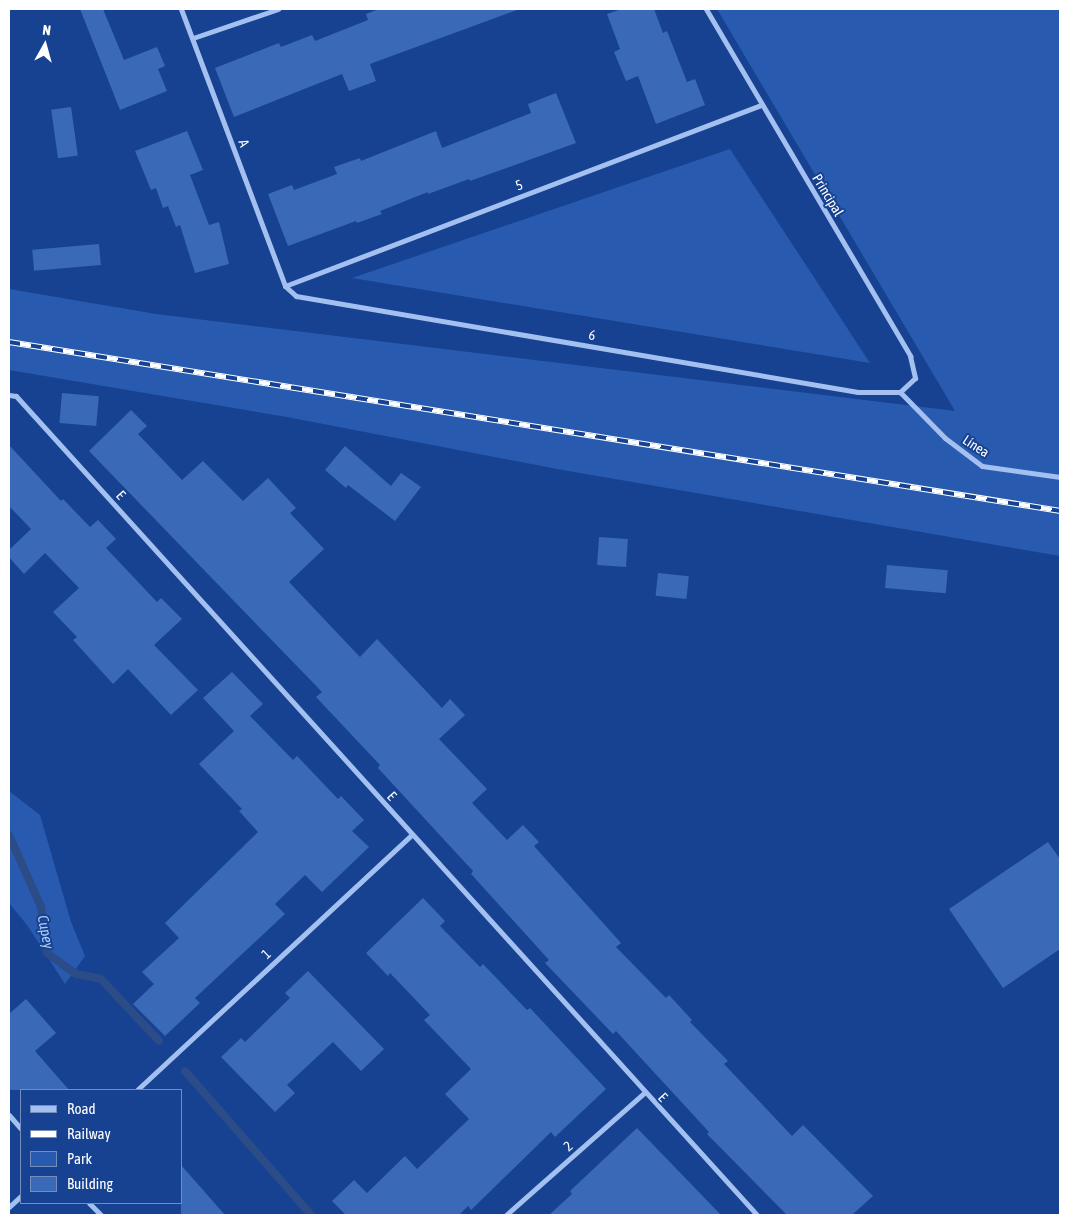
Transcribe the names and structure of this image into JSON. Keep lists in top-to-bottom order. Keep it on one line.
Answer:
{"streets":{"street":["A","5","Principal","6","Línea","E","1","2"]},"crossings":[["A","5"],["A","6"],["5","Principal"],["5","6"],["Principal","6"],["Principal","Línea"],["6","Línea"],["E","1"],["E","2"]],"water":["Cupey"],"legend":["Road","Railway","Park","Building"],"north":"top"}
